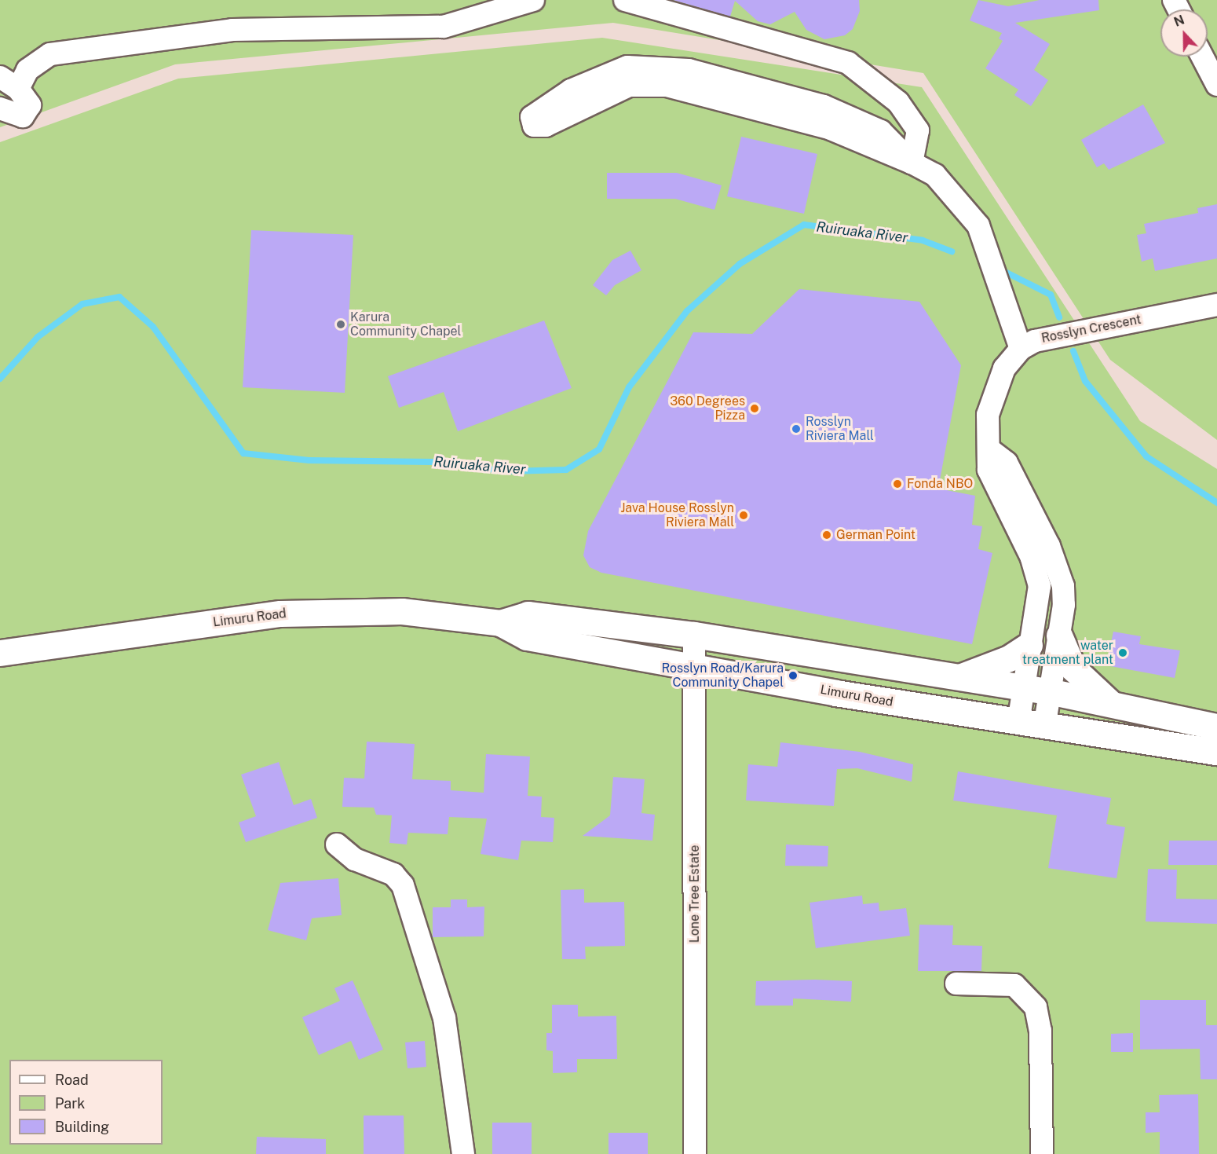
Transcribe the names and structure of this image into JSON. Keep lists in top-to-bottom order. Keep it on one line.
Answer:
{"streets":{"main road":["Limuru Road"],"street":["Rosslyn Crescent","Lone Tree Estate"]},"crossings":[["Rosslyn Crescent","Limuru Road"],["Limuru Road","Lone Tree Estate"]],"water":["Ruiruaka River"],"places":["Karura Community Chapel","360 Degrees Pizza","Rosslyn Riviera Mall","Fonda NBO","Java House Rosslyn Riviera Mall","German Point","water treatment plant","Rosslyn Road/Karura Community Chapel"],"legend":["Road","Park","Building"],"north":"top"}
